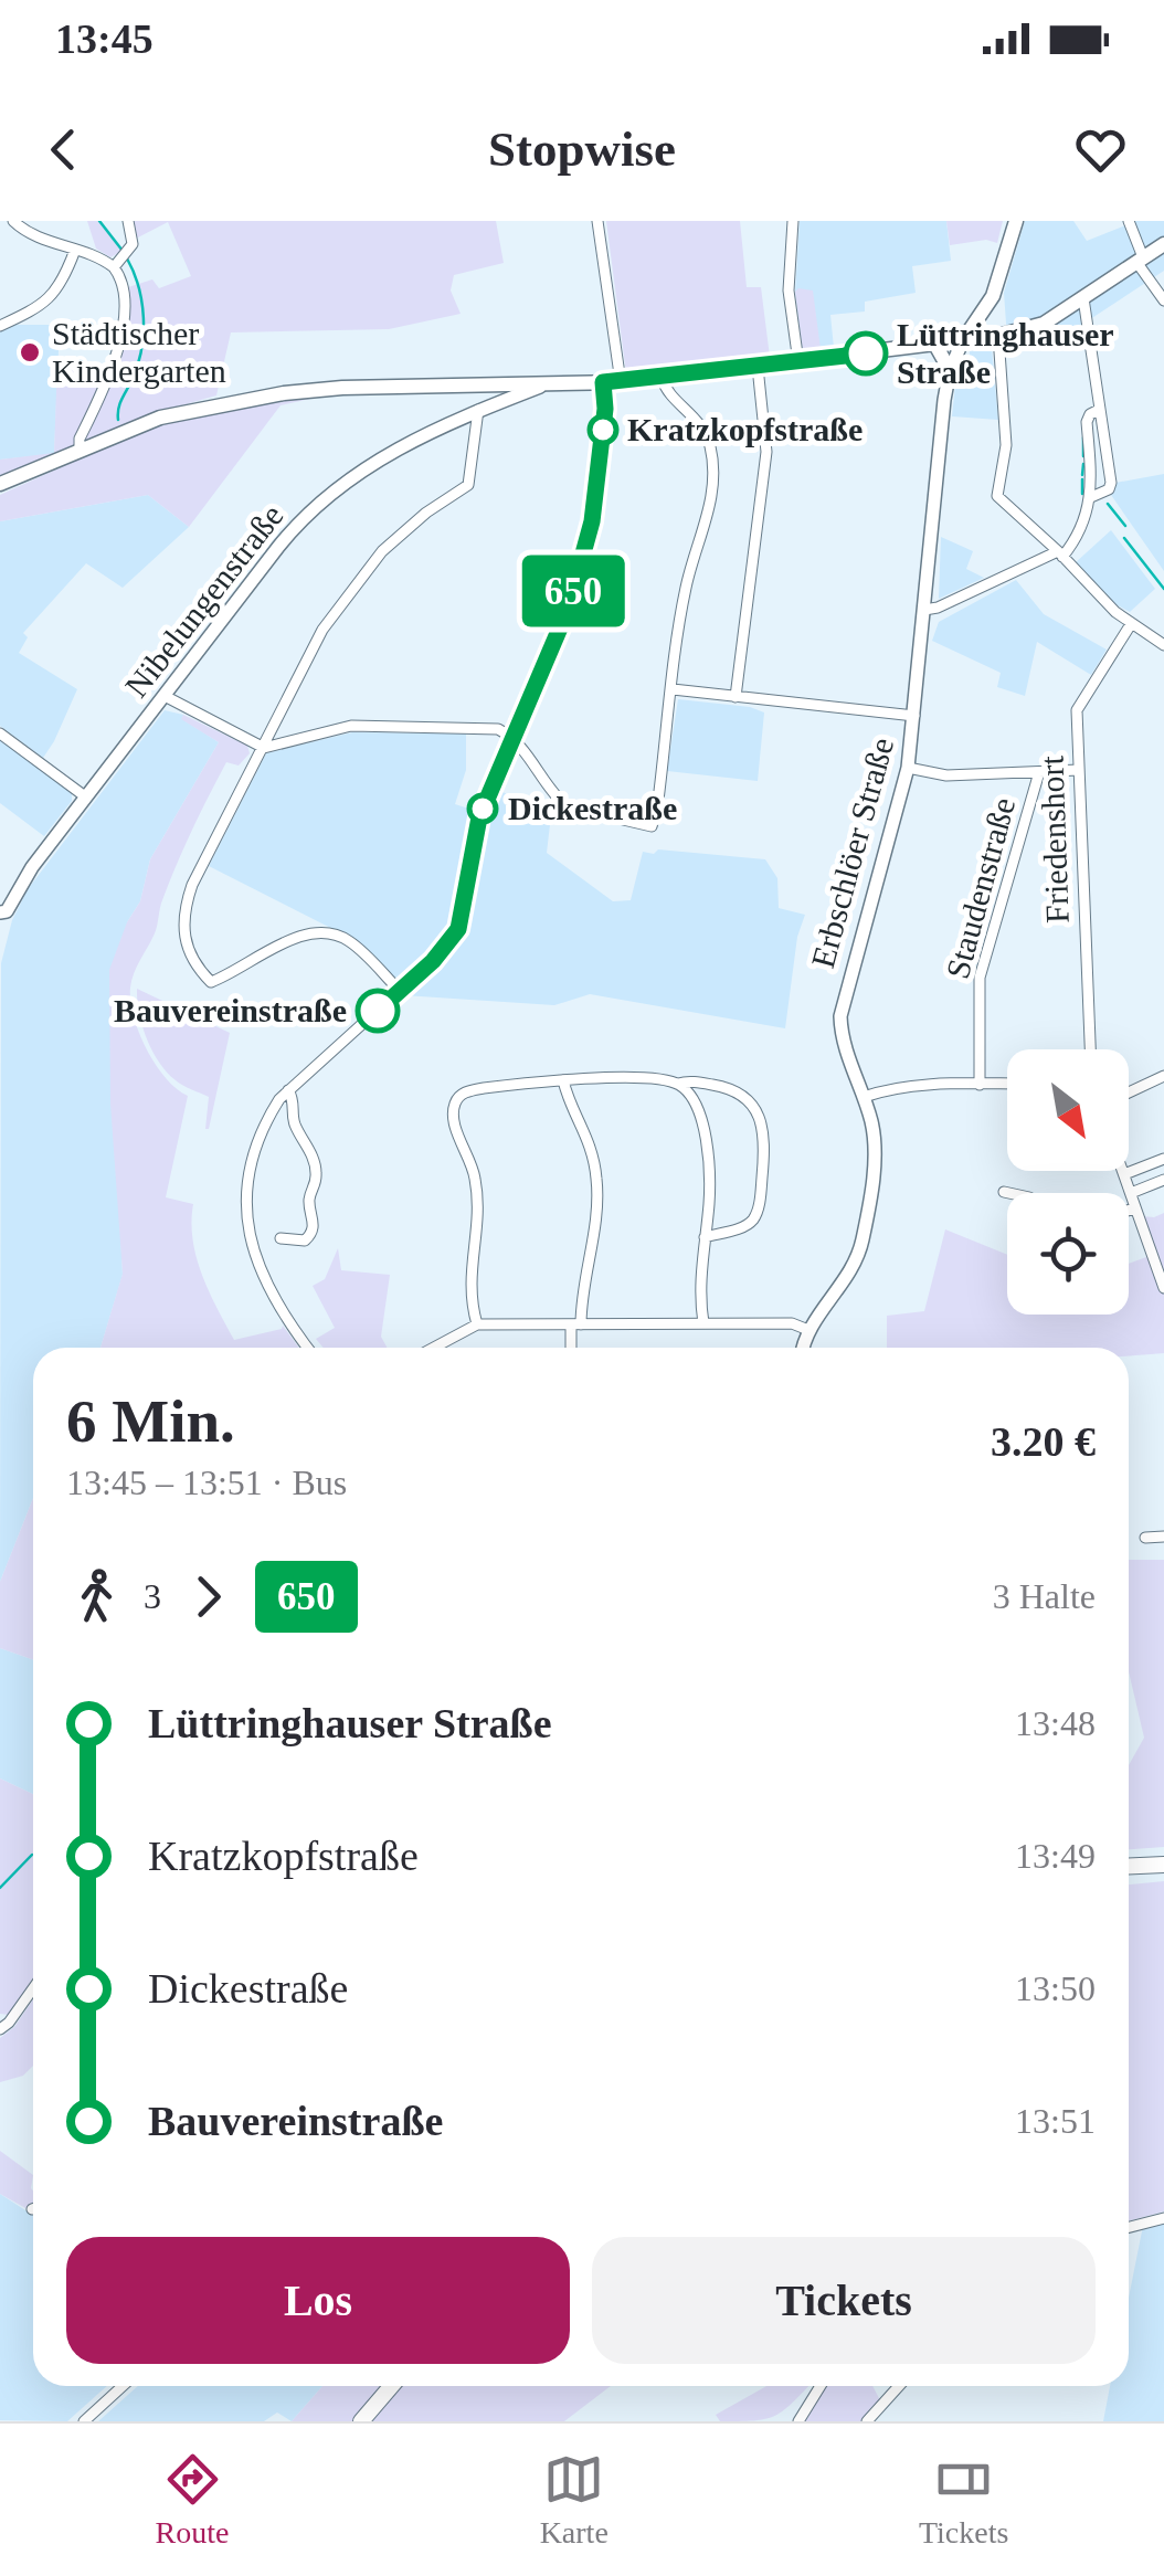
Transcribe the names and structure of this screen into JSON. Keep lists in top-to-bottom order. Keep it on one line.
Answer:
{"streets":{"street":["Nibelungenstraße","Friedenshort","Erbschlöer Straße","Staudenstraße"]},"places":["Städtischer Kindergarten","Lüttringhauser Straße","Kratzkopfstraße","Dickestraße","Bauvereinstraße"],"lines":["bus line 650"],"north":"bottom right","page":{"status":"13:45","header":"Stopwise","on_map":"650","heading":["6 Min.","13:45 – 13:51 · Bus","3.20 €"],"legs":["3","650","3 Halte"],"list":[{"name":"Lüttringhauser Straße","value":"13:48"},{"name":"Kratzkopfstraße","value":"13:49"},{"name":"Dickestraße","value":"13:50"},{"name":"Bauvereinstraße","value":"13:51"}],"buttons":["Los","Tickets"],"tabs":["Route","Karte","Tickets"]}}
